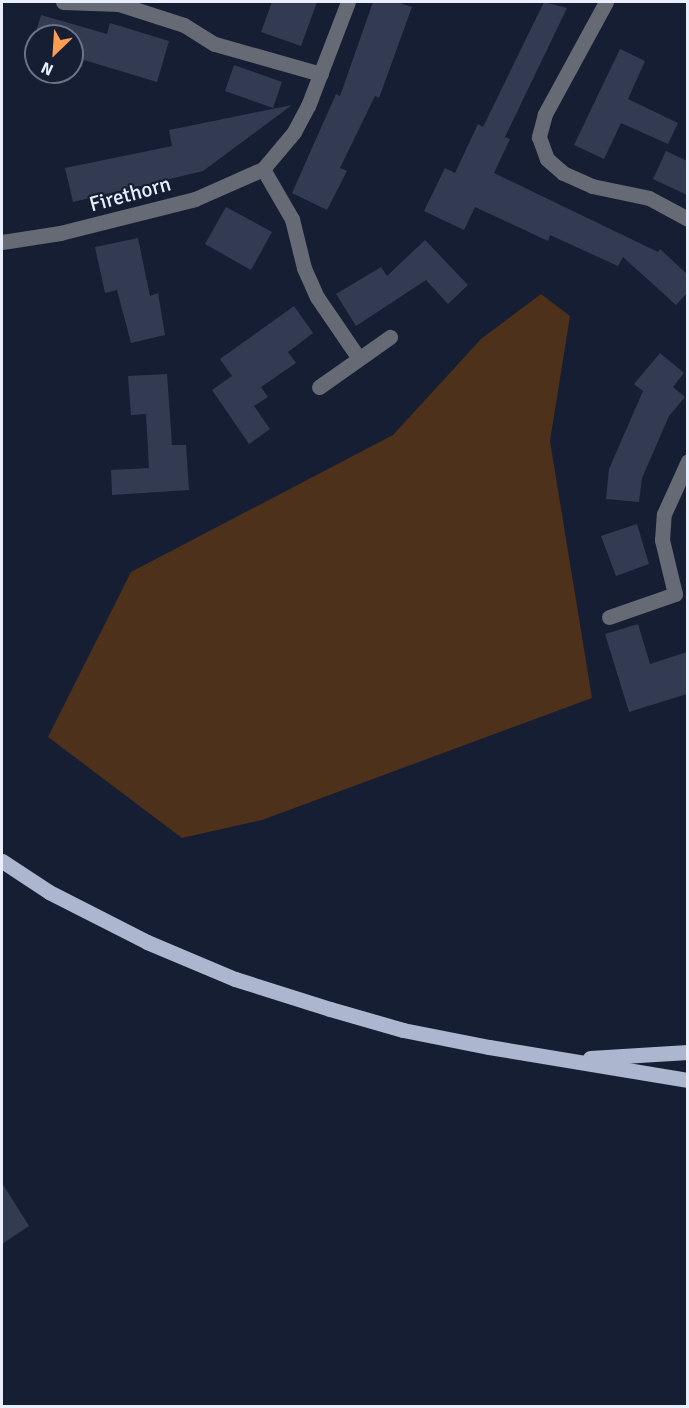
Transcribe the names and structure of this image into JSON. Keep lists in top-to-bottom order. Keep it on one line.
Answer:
{"streets":{"street":["Firethorn"]},"north":"bottom left"}
